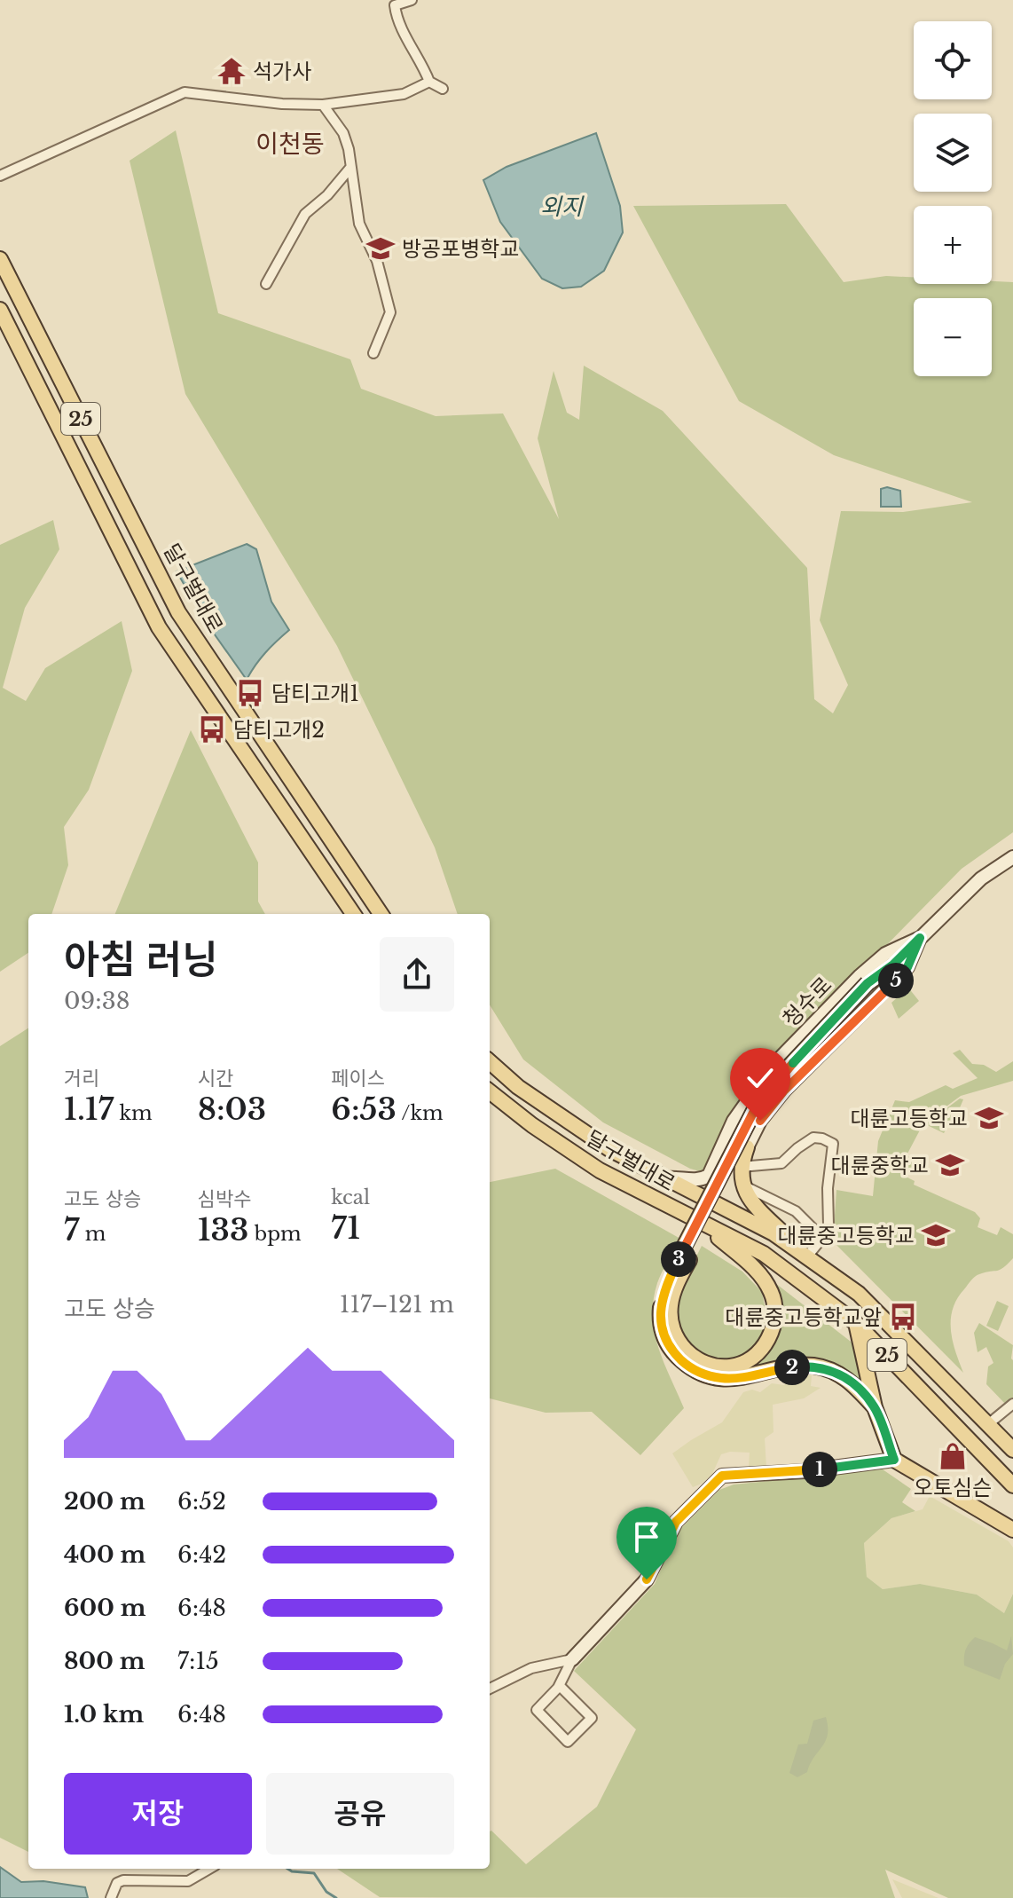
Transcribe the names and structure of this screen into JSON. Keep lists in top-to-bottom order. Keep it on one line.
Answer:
{"streets":{"main road":["25","달구벌대로","청수로"]},"crossings":[["달구벌대로","청수로"]],"districts":["이천동"],"water":["외지"],"places":{"temple":["석가사"],"school or university":["방공포병학교","대륜고등학교","대륜중학교","대륜중고등학교"],"bus stop":["담티고개1","담티고개2","대륜중고등학교앞"],"shop":["오토심슨"]},"page":{"map_buttons":["+","−"],"heading":["아침 러닝","09:38"],"pins":["5","3","2","1"],"stats":[["거리","1.17 km"],["시간","8:03"],["페이스","6:53 /km"],["고도 상승","7 m"],["심박수","133 bpm"],["kcal","71"]],"chart":["고도 상승","117–121 m"],"list":[{"name":"200 m","note":"6:52"},{"name":"400 m","note":"6:42"},{"name":"600 m","note":"6:48"},{"name":"800 m","note":"7:15"},{"name":"1.0 km","note":"6:48"}],"buttons":["저장","공유"]}}
